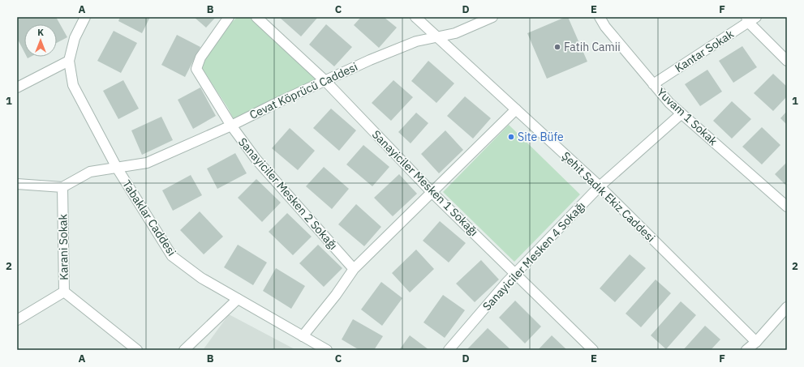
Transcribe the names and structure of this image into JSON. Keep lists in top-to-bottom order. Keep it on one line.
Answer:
{"streets":{"street":["Kantar Sokak","Cevat Köprücü Caddesi","Yuvam 1 Sokak","Sanayiciler Mesken 1 Sokağı","Sanayiciler Mesken 2 Sokağı","Şehit Sadık Ekiz Caddesi","Tabaklar Caddesi","Karani Sokak","Sanayiciler Mesken 4 Sokağı"]},"crossings":[["Kantar Sokak","Yuvam 1 Sokak"],["Cevat Köprücü Caddesi","Sanayiciler Mesken 1 Sokağı"],["Cevat Köprücü Caddesi","Sanayiciler Mesken 2 Sokağı"],["Cevat Köprücü Caddesi","Şehit Sadık Ekiz Caddesi"],["Cevat Köprücü Caddesi","Tabaklar Caddesi"],["Cevat Köprücü Caddesi","Karani Sokak"],["Yuvam 1 Sokak","Sanayiciler Mesken 4 Sokağı"],["Sanayiciler Mesken 1 Sokağı","Sanayiciler Mesken 4 Sokağı"],["Şehit Sadık Ekiz Caddesi","Sanayiciler Mesken 4 Sokağı"]],"places":["Fatih Camii","Site Büfe"],"north":"top","grid":{"columns":["A","B","C","D","E","F"],"rows":["1","2"]}}
